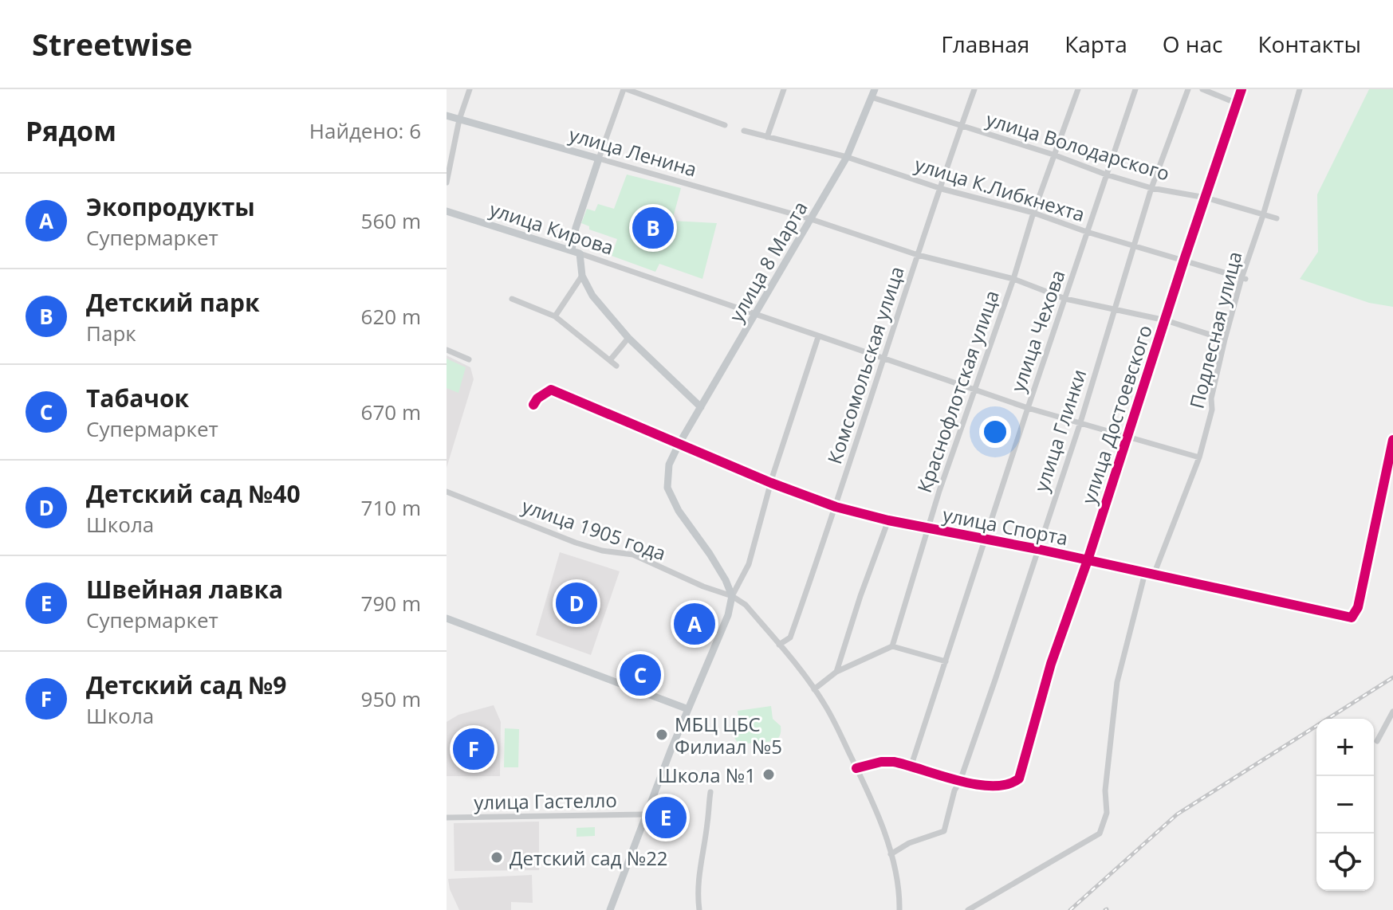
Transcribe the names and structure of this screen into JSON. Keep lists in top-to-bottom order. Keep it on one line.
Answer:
{"streets":{"main road":["улица Ленина","улица Кирова","улица 8 Марта"],"street":["улица Володарского","улица К.Либкнехта","Подлесная улица","улица Чехова","Комсомольская улица","Краснофлотская улица","улица Достоевского","улица Глинки","улица Спорта","улица 1905 года","улица Гастелло"]},"crossings":[["улица Володарского","улица 8 Марта"],["улица Володарского","Подлесная улица"],["улица Володарского","улица Чехова"],["улица Володарского","Комсомольская улица"],["улица Володарского","Краснофлотская улица"],["улица Володарского","улица Достоевского"],["улица Володарского","улица Глинки"],["улица Ленина","улица 8 Марта"],["улица Ленина","Подлесная улица"],["улица Ленина","улица Чехова"],["улица Ленина","Комсомольская улица"],["улица Ленина","Краснофлотская улица"],["улица Ленина","улица Достоевского"],["улица Ленина","улица Глинки"],["улица К.Либкнехта","улица 8 Марта"],["улица К.Либкнехта","Подлесная улица"],["улица К.Либкнехта","улица Чехова"],["улица К.Либкнехта","Комсомольская улица"],["улица К.Либкнехта","Краснофлотская улица"],["улица К.Либкнехта","улица Достоевского"],["улица К.Либкнехта","улица Глинки"],["улица Кирова","улица 8 Марта"],["улица Кирова","Подлесная улица"],["улица Кирова","улица Чехова"],["улица Кирова","Комсомольская улица"],["улица Кирова","Краснофлотская улица"],["улица Кирова","улица Достоевского"],["улица Кирова","улица Глинки"],["улица 8 Марта","улица Спорта"],["улица 8 Марта","улица 1905 года"],["Подлесная улица","улица Спорта"],["улица Чехова","улица Спорта"],["Комсомольская улица","улица Спорта"],["Краснофлотская улица","улица Спорта"],["улица Достоевского","улица Глинки"],["улица Достоевского","улица Спорта"],["улица Глинки","улица Спорта"]],"places":["МБЦ ЦБС Филиал №5","Школа №1","Детский сад №22"],"page":{"header":"Streetwise","nav":["Главная","Карта","О нас","Контакты"],"heading":["Рядом","Найдено: 6"],"list":[{"mark":"A","name":"Экопродукты","note":"Супермаркет","value":"560 m"},{"mark":"B","name":"Детский парк","note":"Парк","value":"620 m"},{"mark":"C","name":"Табачок","note":"Супермаркет","value":"670 m"},{"mark":"D","name":"Детский сад №40","note":"Школа","value":"710 m"},{"mark":"E","name":"Швейная лавка","note":"Супермаркет","value":"790 m"},{"mark":"F","name":"Детский сад №9","note":"Школа","value":"950 m"}],"pins":["B","D","A","C","F","E"],"map_buttons":["+","−"]}}
